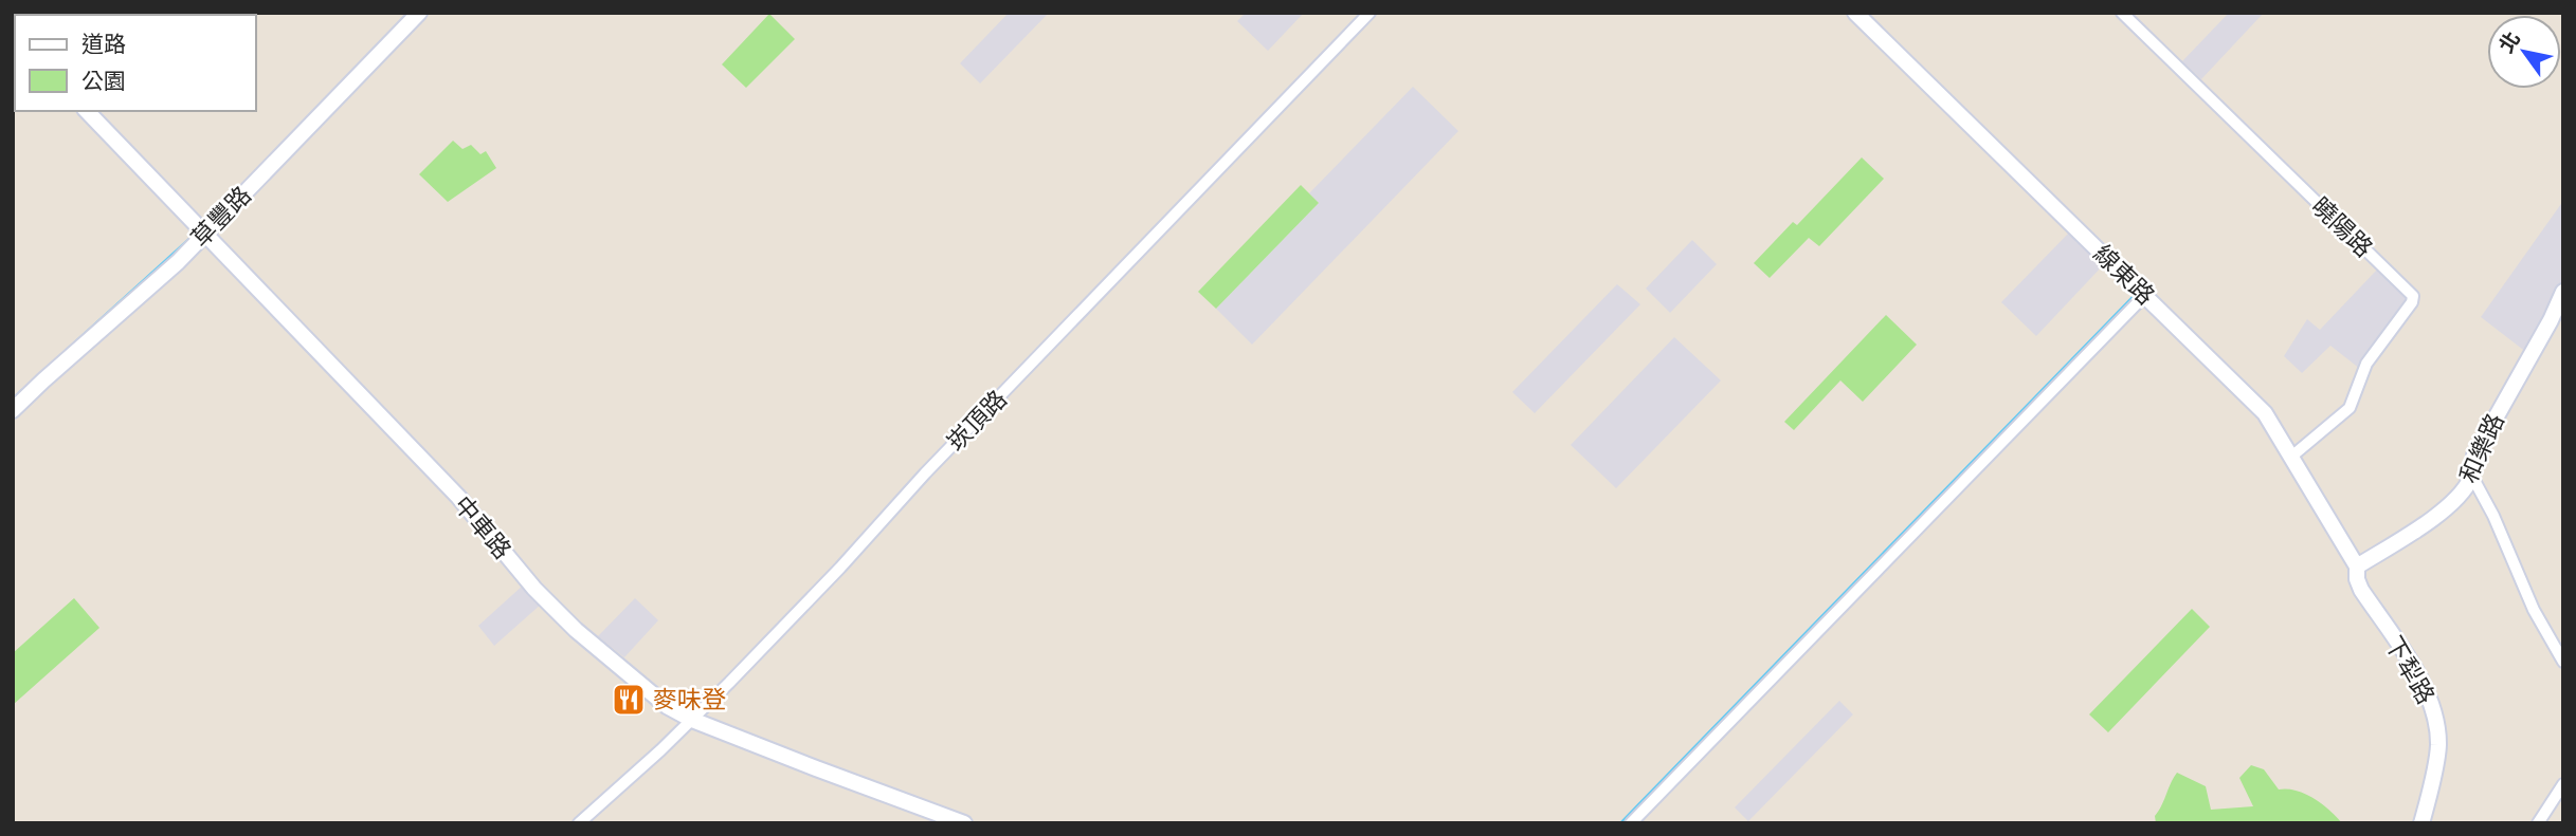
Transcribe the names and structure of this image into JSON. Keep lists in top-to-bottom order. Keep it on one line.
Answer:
{"streets":{"street":["草豐路","曉陽路","線東路","崁頂路","和樂路","中車路","下犁路"]},"crossings":[["草豐路","中車路"],["曉陽路","線東路"],["線東路","和樂路"],["線東路","下犁路"],["崁頂路","中車路"],["和樂路","下犁路"]],"places":{"restaurant":["麥味登"]},"legend":["道路","公園"],"north":"top left"}
